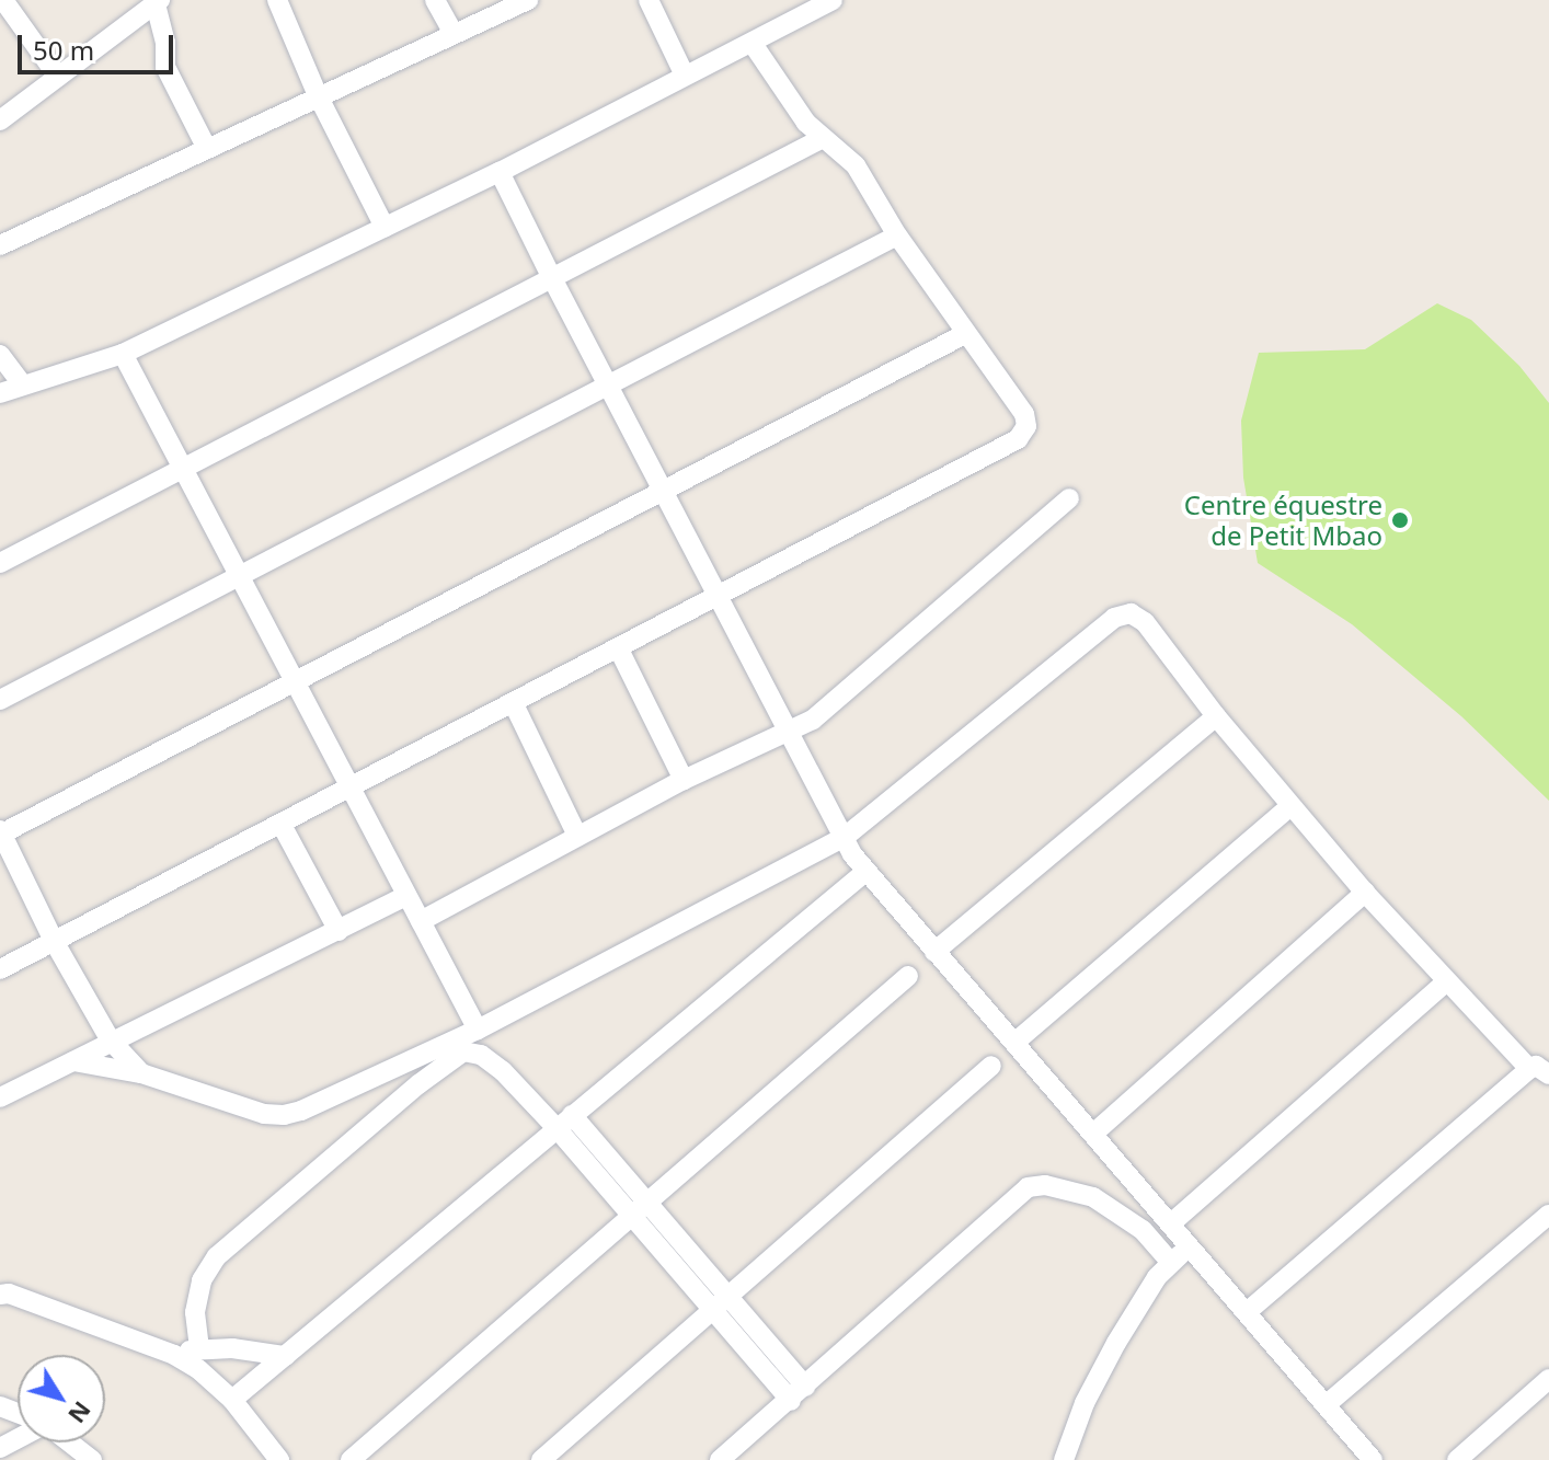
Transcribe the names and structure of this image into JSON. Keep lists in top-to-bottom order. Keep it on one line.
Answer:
{"places":["Centre équestre de Petit Mbao"],"scale_bar":"50 m","north":"bottom right"}
